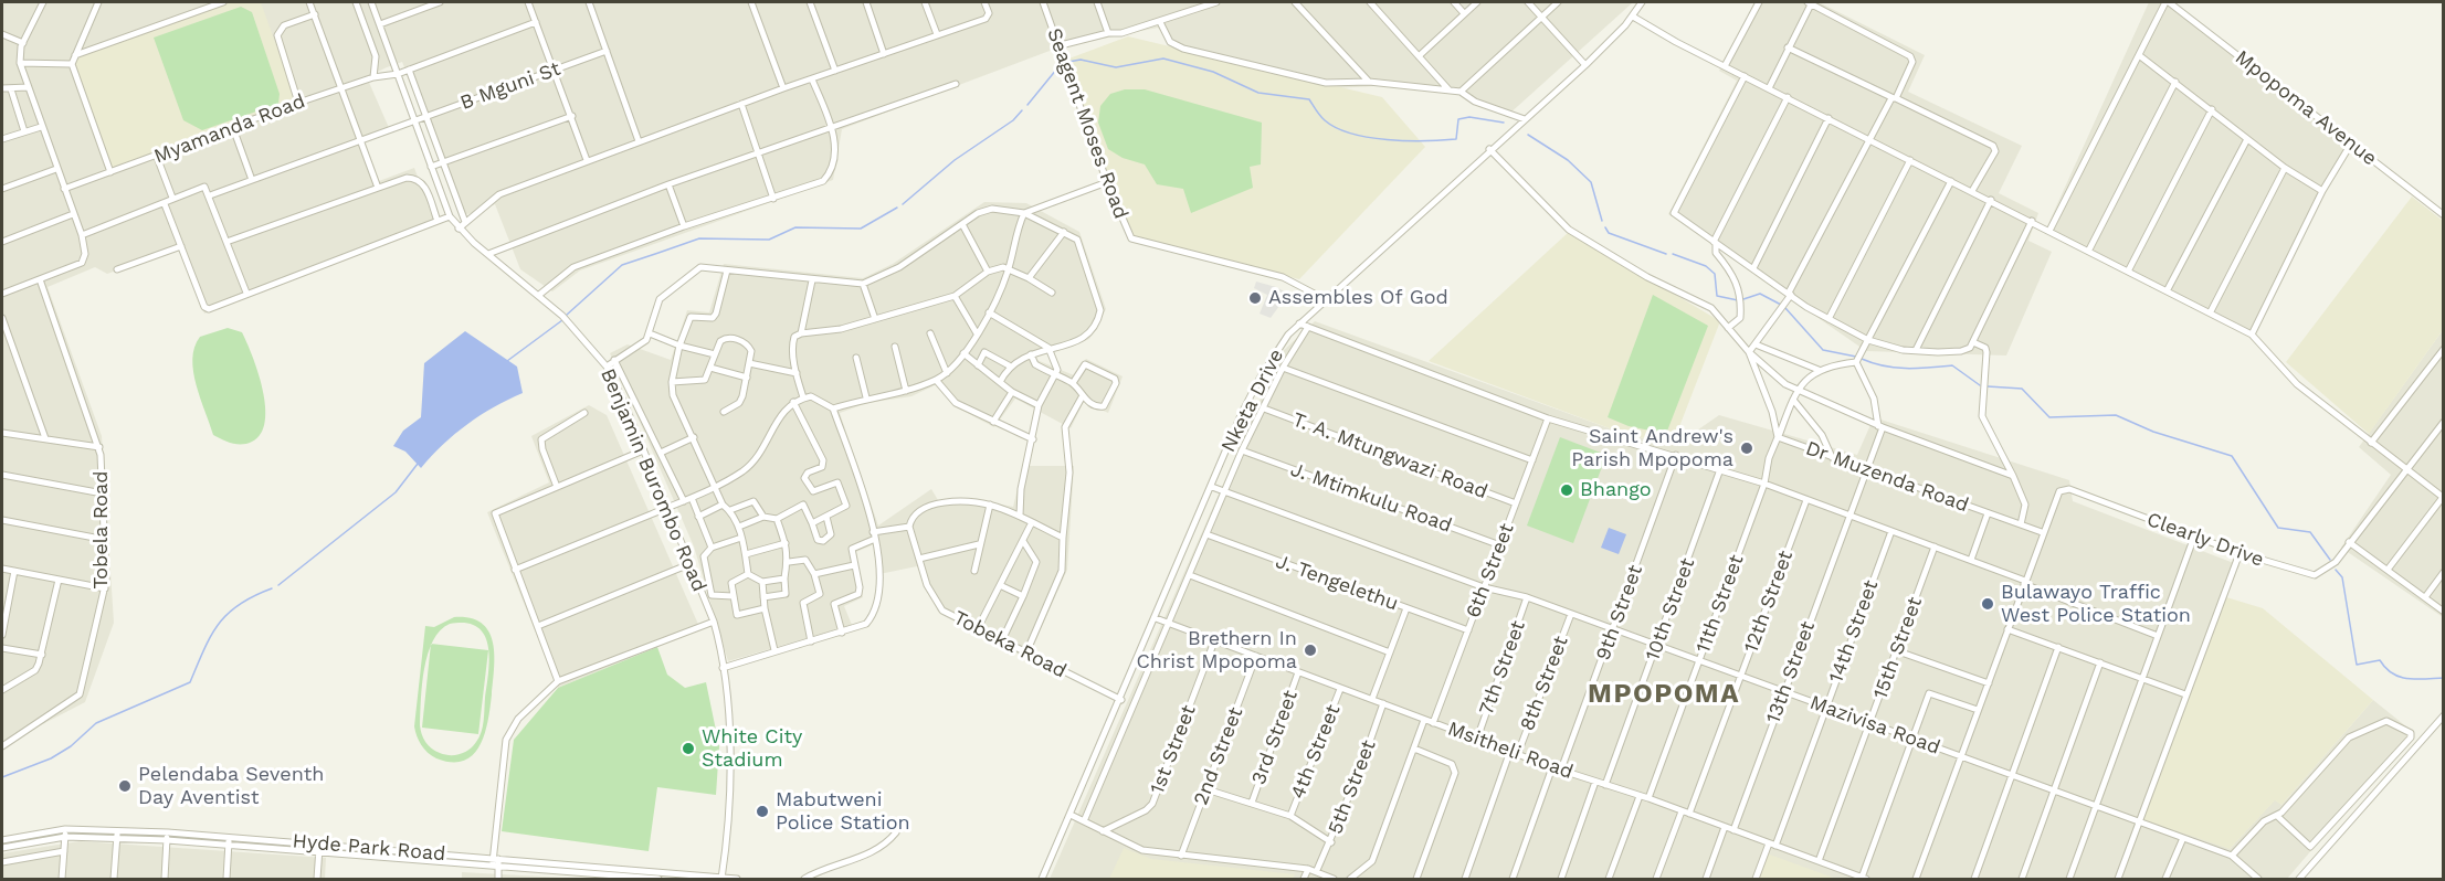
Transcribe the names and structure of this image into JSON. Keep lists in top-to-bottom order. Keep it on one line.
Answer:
{"streets":{"street":["B Mguni St","Mpopoma Avenue","Seagent Moses Road","Myamanda Road","Nketa Drive","T. A. Mtungwazi Road","Dr Muzenda Road","Benjamin Burombo Road","J. Mtimkulu Road","Tobela Road","Clearly Drive","6th Street","J. Tengelethu","12th Street","11th Street","10th Street","9th Street","14th Street","Tobeka Road","15th Street","7th Street","13th Street","8th Street","Mazivisa Road","3rd Street","1st Street","Msitheli Road","4th Street","2nd Street","5th Street","Hyde Park Road"]},"crossings":[["B Mguni St","Benjamin Burombo Road"],["Seagent Moses Road","Nketa Drive"],["Myamanda Road","Benjamin Burombo Road"],["Nketa Drive","Tobeka Road"],["Nketa Drive","Mazivisa Road"],["Nketa Drive","Msitheli Road"],["T. A. Mtungwazi Road","6th Street"],["Dr Muzenda Road","Clearly Drive"],["Dr Muzenda Road","13th Street"],["Benjamin Burombo Road","Hyde Park Road"],["J. Mtimkulu Road","6th Street"],["Clearly Drive","Mazivisa Road"],["6th Street","J. Tengelethu"],["6th Street","Mazivisa Road"],["6th Street","Msitheli Road"],["12th Street","Mazivisa Road"],["12th Street","Msitheli Road"],["11th Street","Mazivisa Road"],["11th Street","Msitheli Road"],["10th Street","Mazivisa Road"],["10th Street","Msitheli Road"],["9th Street","Mazivisa Road"],["9th Street","Msitheli Road"],["14th Street","Mazivisa Road"],["14th Street","Msitheli Road"],["15th Street","Mazivisa Road"],["15th Street","Msitheli Road"],["7th Street","Mazivisa Road"],["7th Street","Msitheli Road"],["13th Street","Mazivisa Road"],["13th Street","Msitheli Road"],["8th Street","Mazivisa Road"],["8th Street","Msitheli Road"],["3rd Street","Msitheli Road"],["1st Street","Msitheli Road"],["Msitheli Road","4th Street"],["Msitheli Road","2nd Street"],["Msitheli Road","5th Street"]],"districts":["MPOPOMA"],"places":["Assembles Of God","Saint Andrew's Parish Mpopoma","Bhango","Bulawayo Traffic West Police Station","Brethern In Christ Mpopoma","White City Stadium","Pelendaba Seventh Day Aventist","Mabutweni Police Station"]}
